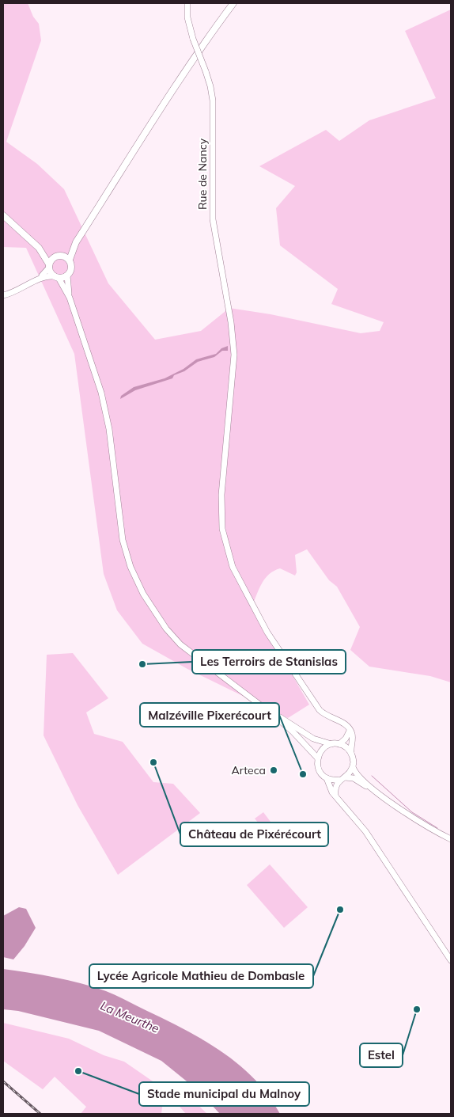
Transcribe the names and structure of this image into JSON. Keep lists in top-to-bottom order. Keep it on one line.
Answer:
{"streets":{"main road":["Rue de Nancy"]},"water":["La Meurthe"],"places":["Les Terroirs de Stanislas","Château de Pixérécourt","Arteca","Malzéville Pixerécourt","Lycée Agricole Mathieu de Dombasle","Estel","Stade municipal du Malnoy"]}
